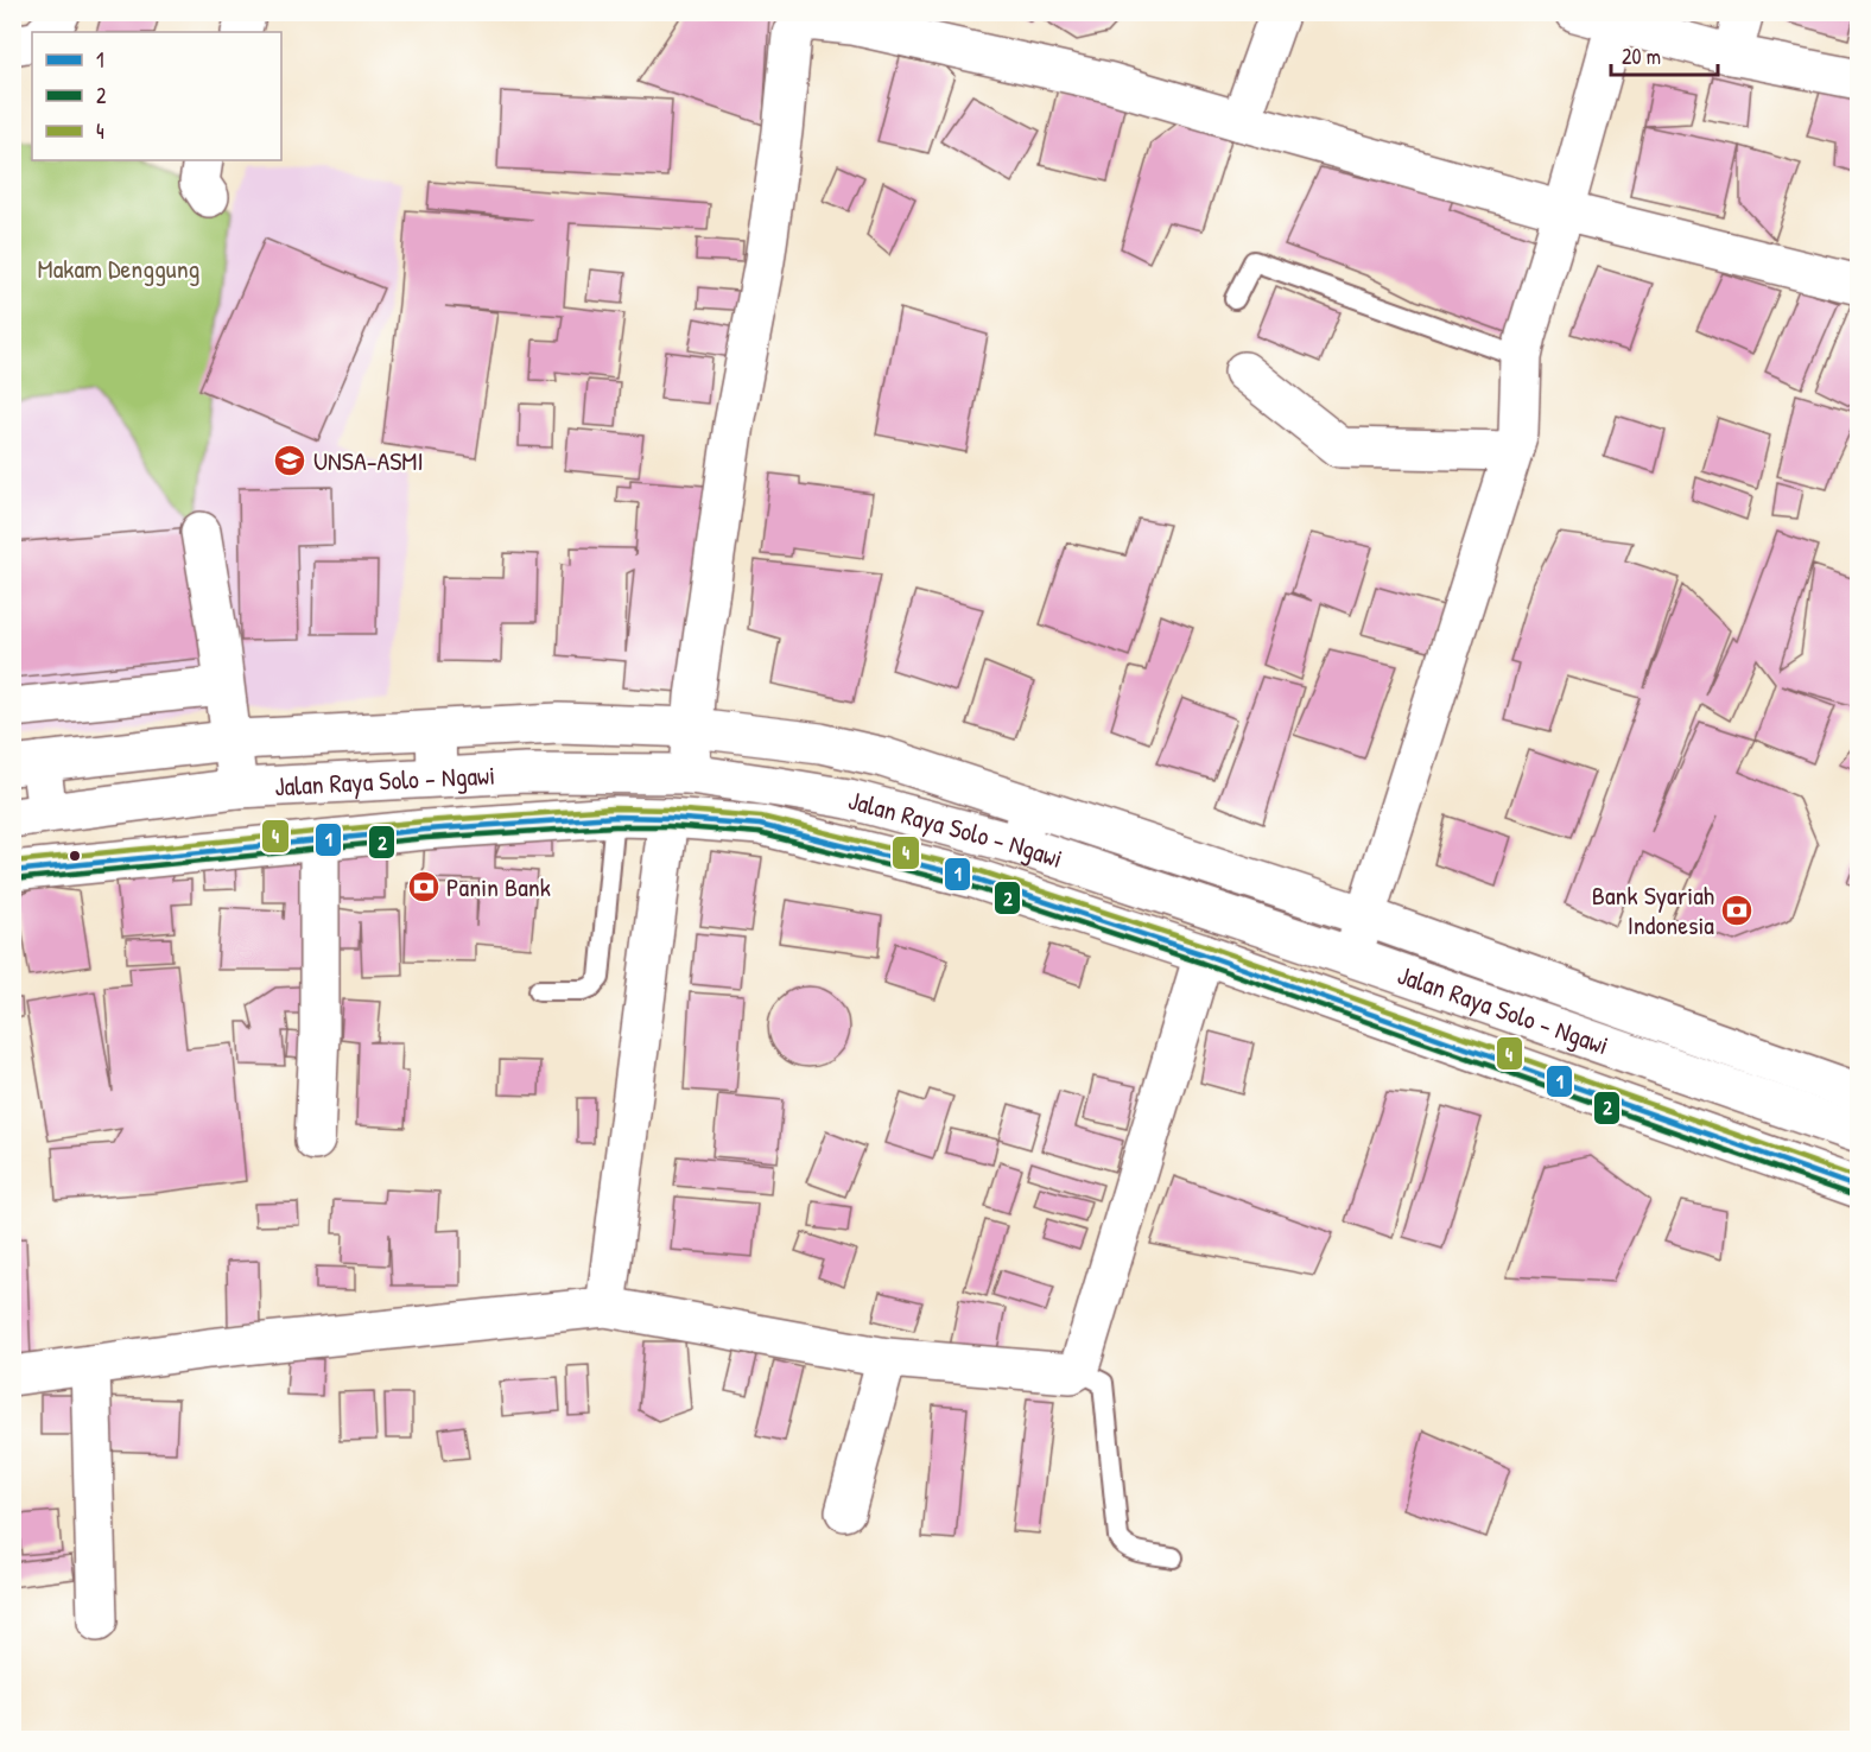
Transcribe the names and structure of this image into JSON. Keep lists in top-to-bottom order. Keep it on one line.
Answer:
{"streets":{"main road":["Jalan Raya Solo - Ngawi"]},"parks":["Makam Denggung"],"places":{"school or university":["UNSA-ASMI"],"bank":["Panin Bank","Bank Syariah Indonesia"]},"lines":["transit line 4","transit line 1","transit line 2"],"legend":["1","2","4"],"scale_bar":"20 m"}
